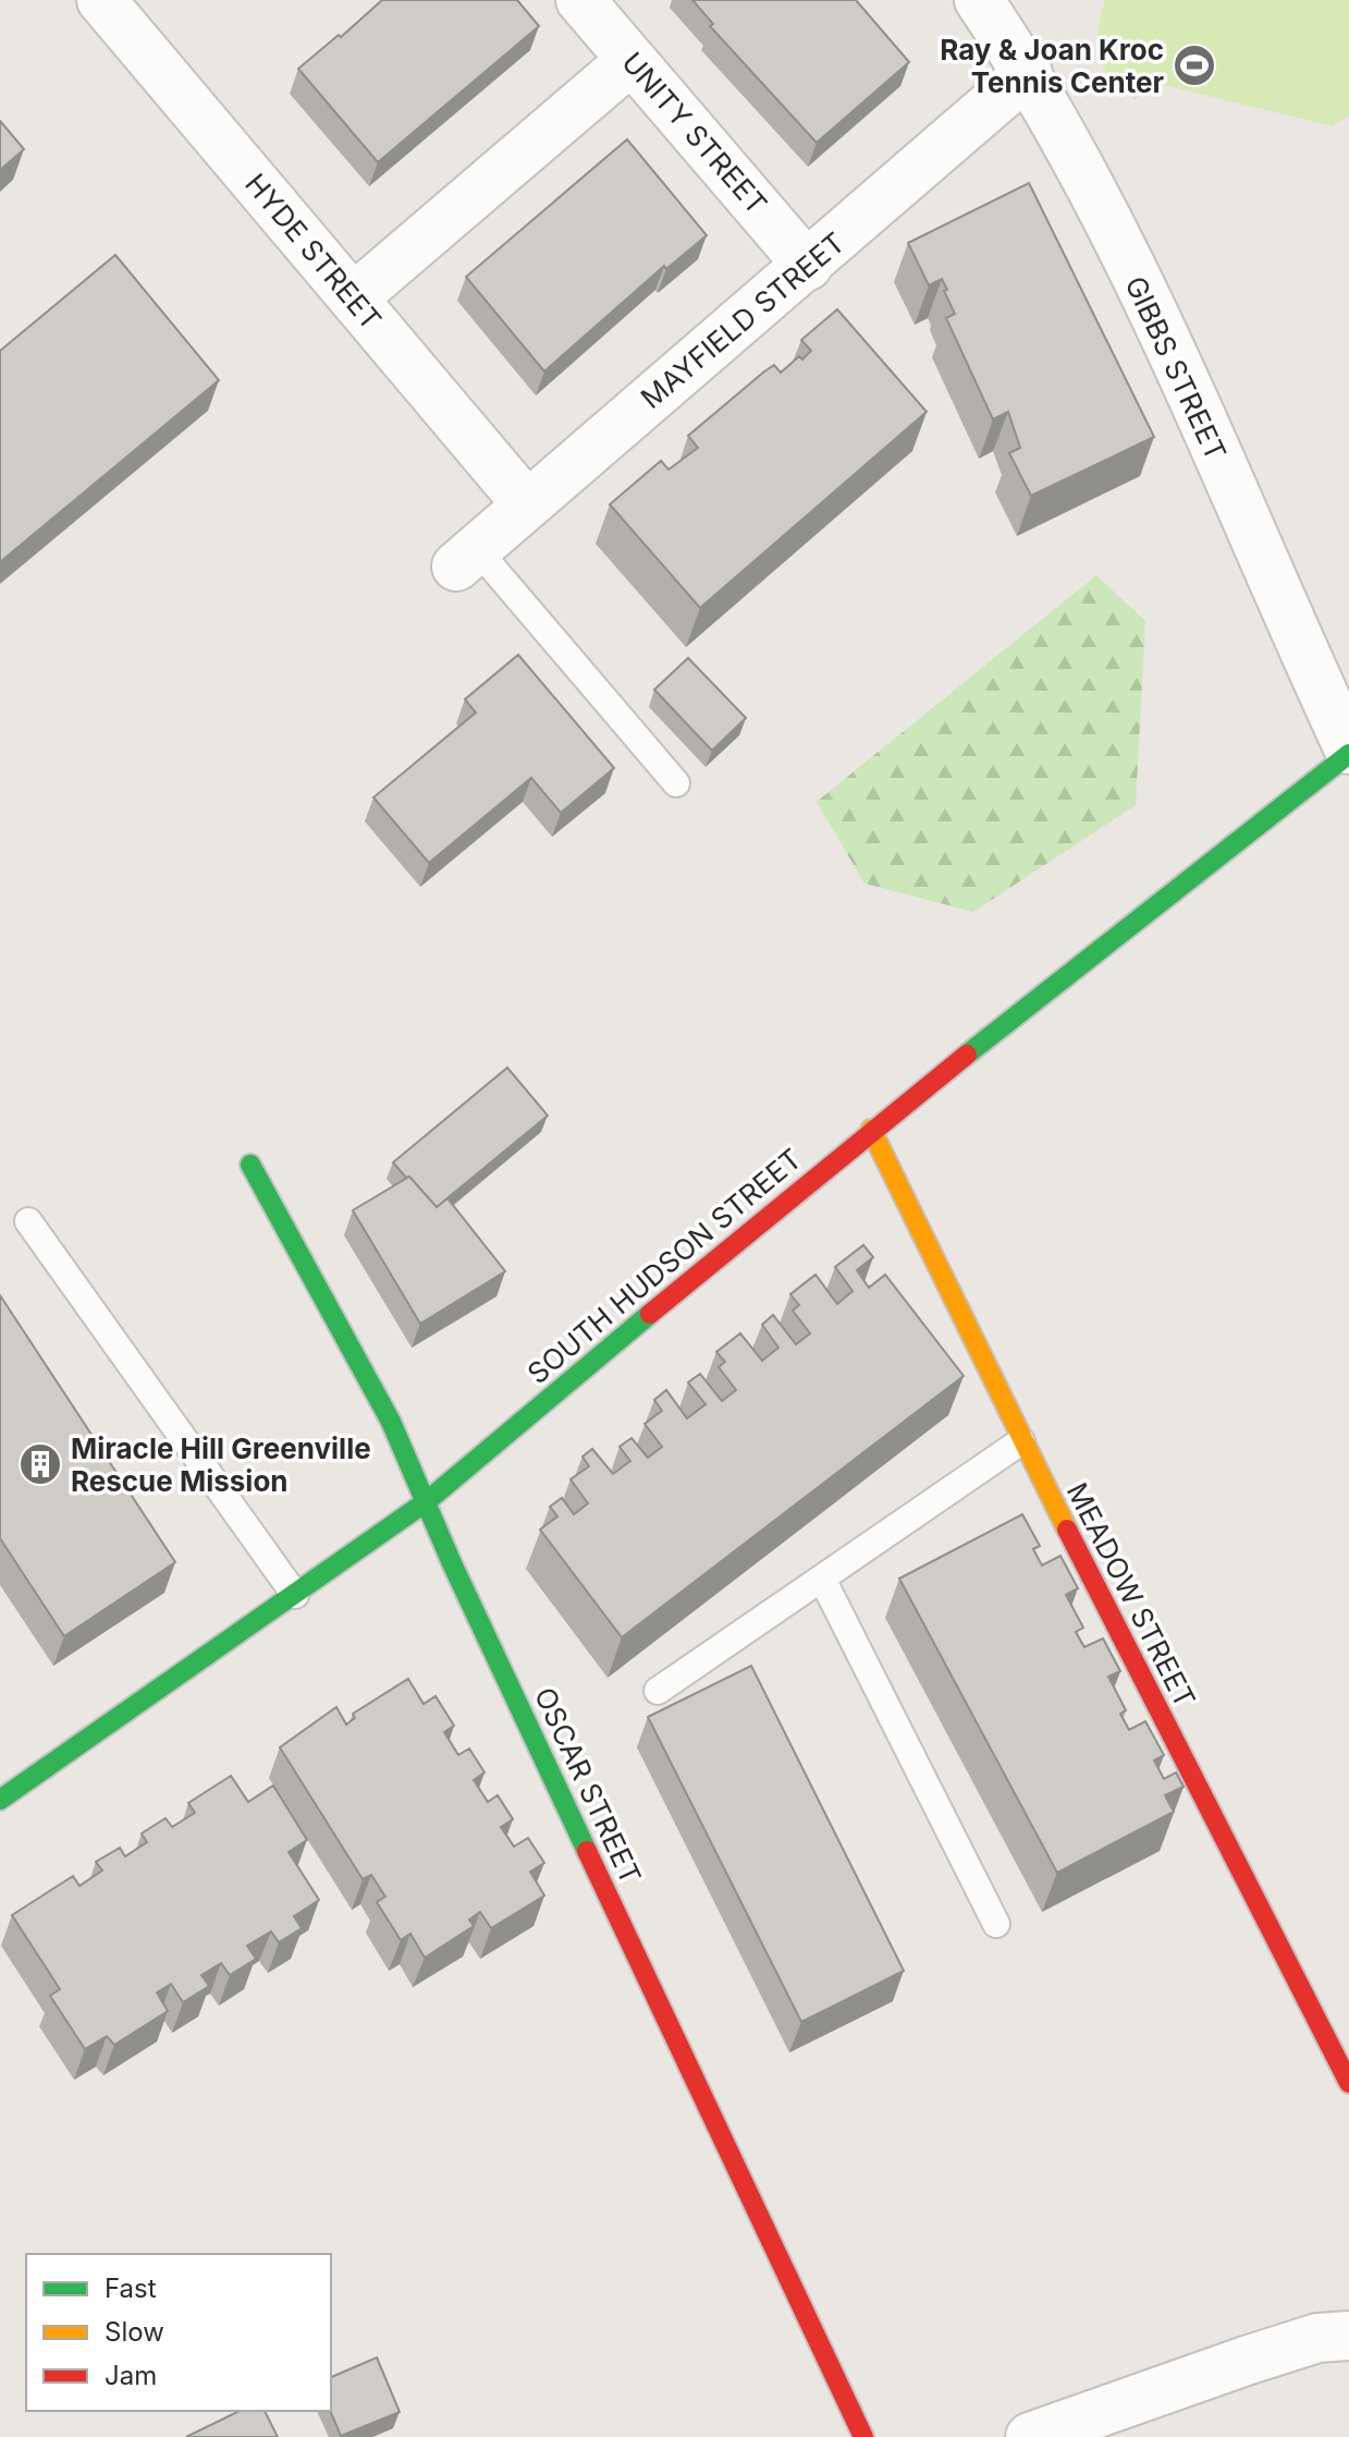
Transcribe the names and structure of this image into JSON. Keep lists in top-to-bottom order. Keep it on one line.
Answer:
{"streets":{"street":["UNITY STREET","HYDE STREET","MAYFIELD STREET","GIBBS STREET","SOUTH HUDSON STREET","MEADOW STREET","OSCAR STREET"]},"crossings":[["UNITY STREET","MAYFIELD STREET"],["HYDE STREET","MAYFIELD STREET"],["MAYFIELD STREET","GIBBS STREET"],["GIBBS STREET","SOUTH HUDSON STREET"],["SOUTH HUDSON STREET","MEADOW STREET"],["SOUTH HUDSON STREET","OSCAR STREET"]],"places":{"sports":["Ray & Joan Kroc Tennis Center"],"building":["Miracle Hill Greenville Rescue Mission"]},"legend":["Fast","Slow","Jam"]}
